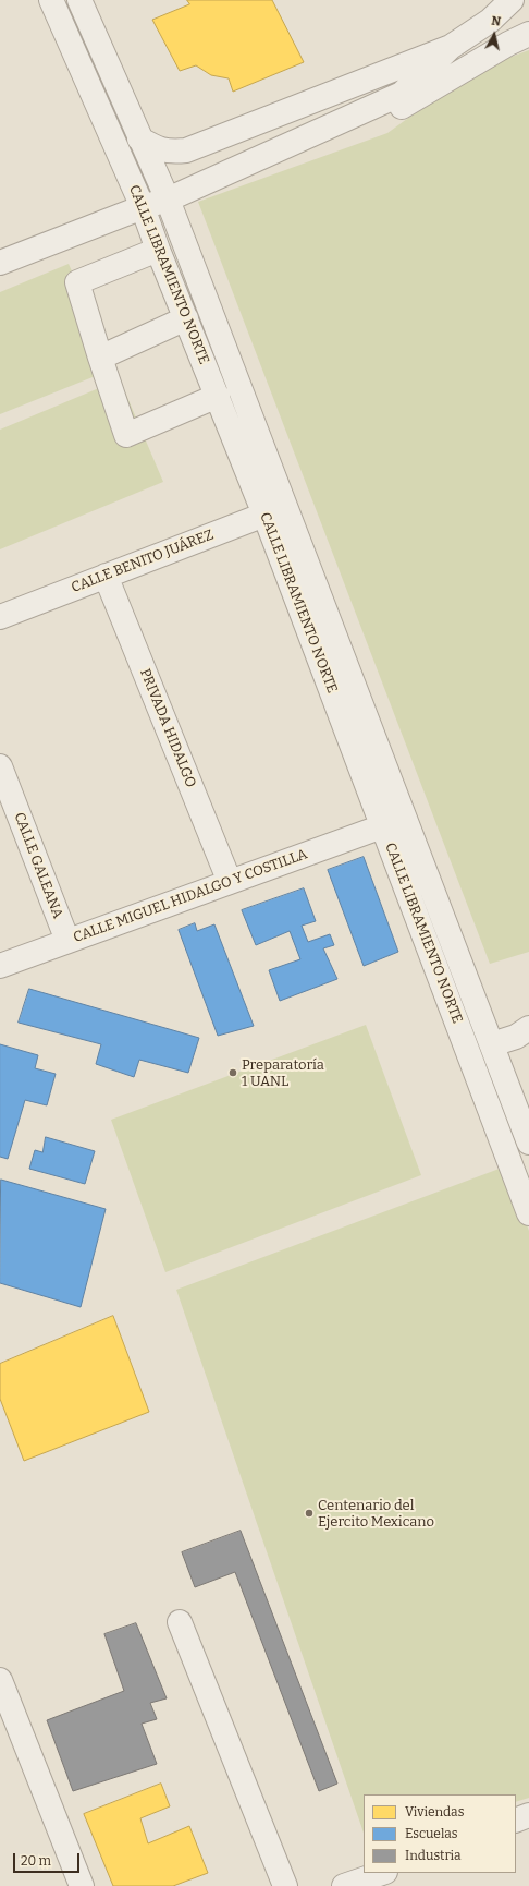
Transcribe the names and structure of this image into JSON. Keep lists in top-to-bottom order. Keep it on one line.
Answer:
{"streets":{"street":["CALLE LIBRAMIENTO NORTE","CALLE BENITO JUÁREZ","PRIVADA HIDALGO","CALLE GALEANA","CALLE MIGUEL HIDALGO Y COSTILLA"]},"crossings":[["CALLE LIBRAMIENTO NORTE","CALLE BENITO JUÁREZ"],["CALLE LIBRAMIENTO NORTE","CALLE MIGUEL HIDALGO Y COSTILLA"],["CALLE BENITO JUÁREZ","PRIVADA HIDALGO"],["PRIVADA HIDALGO","CALLE MIGUEL HIDALGO Y COSTILLA"],["CALLE GALEANA","CALLE MIGUEL HIDALGO Y COSTILLA"]],"places":["Preparatoría 1 UANL","Centenario del Ejercito Mexicano"],"legend":["Viviendas","Escuelas","Industria"],"scale_bar":"20 m","north":"top"}
